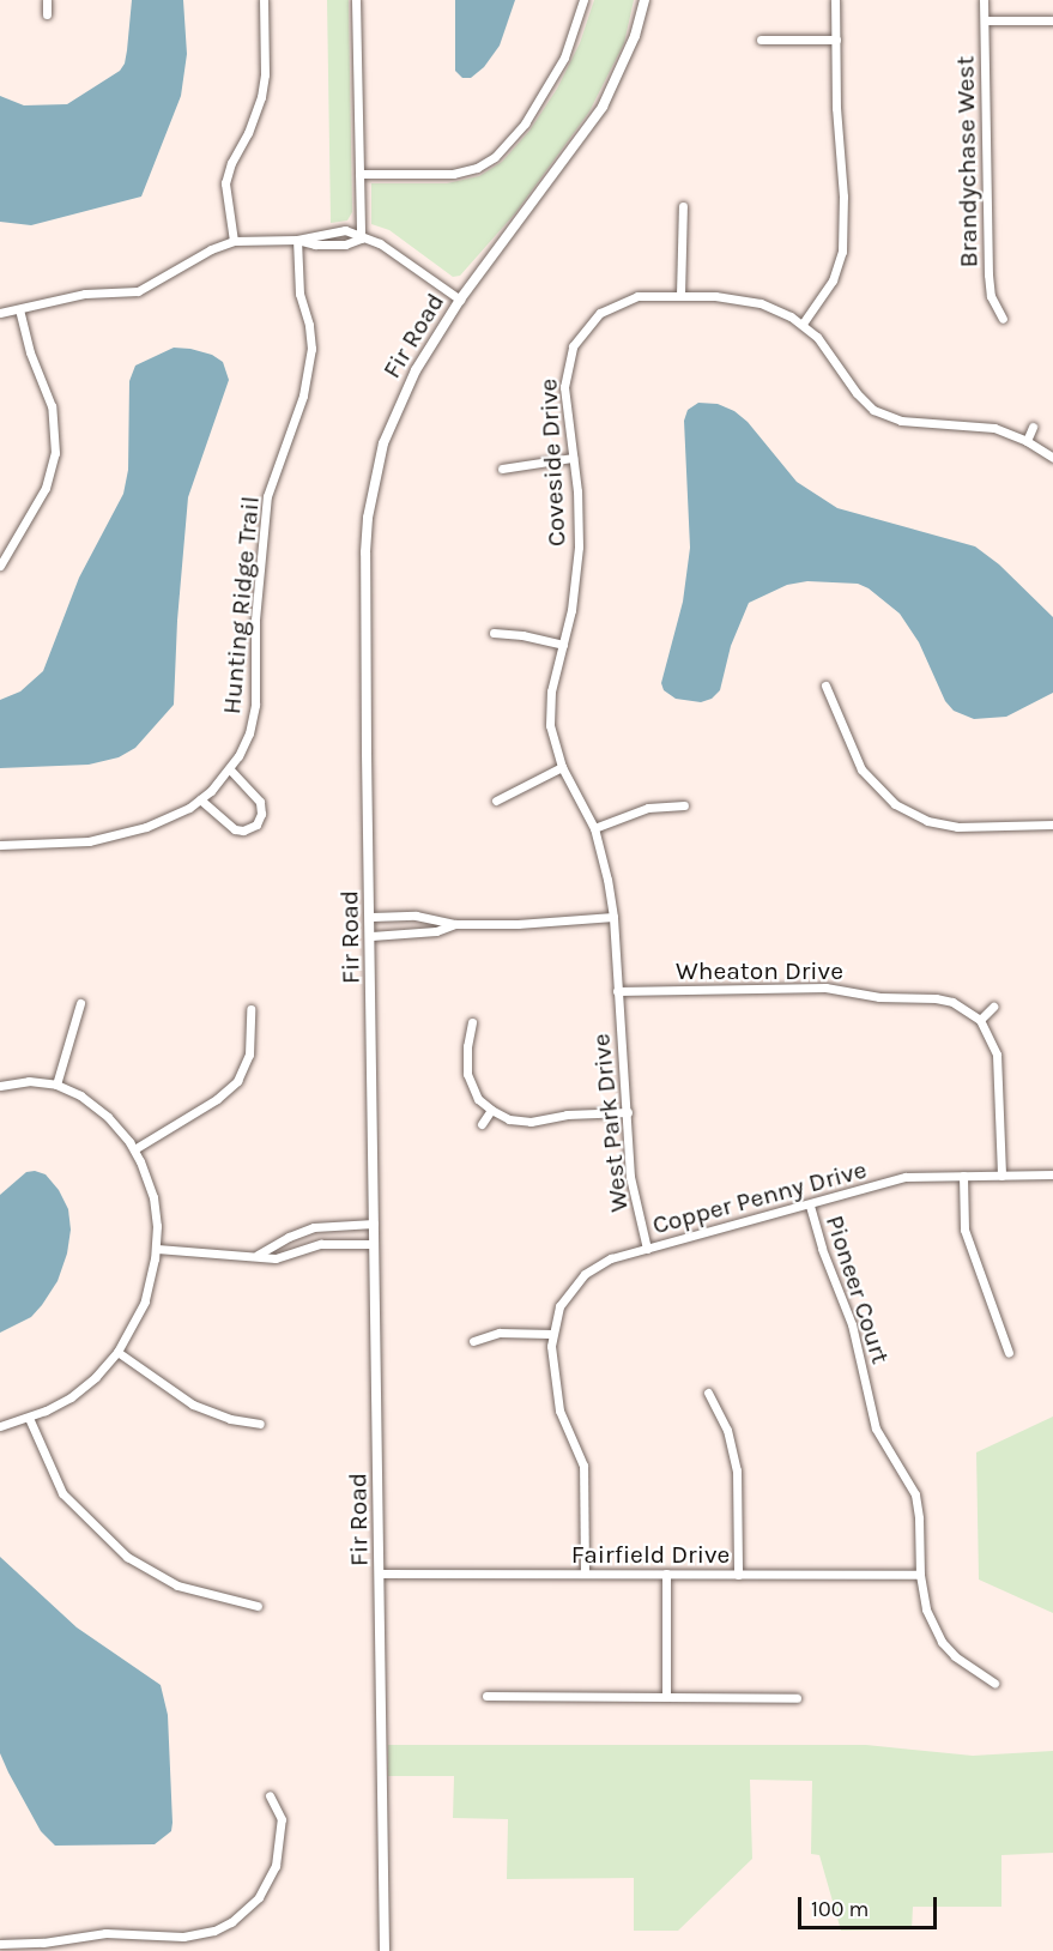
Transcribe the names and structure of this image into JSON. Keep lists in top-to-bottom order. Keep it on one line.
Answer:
{"streets":{"street":["Brandychase West","Fir Road","Coveside Drive","Hunting Ridge Trail","Wheaton Drive","West Park Drive","Copper Penny Drive","Pioneer Court","Fairfield Drive"]},"crossings":[["Fir Road","Fairfield Drive"],["Coveside Drive","Wheaton Drive"],["Coveside Drive","West Park Drive"],["Wheaton Drive","West Park Drive"],["West Park Drive","Copper Penny Drive"],["Copper Penny Drive","Pioneer Court"],["Pioneer Court","Fairfield Drive"]],"scale_bar":"100 m"}
